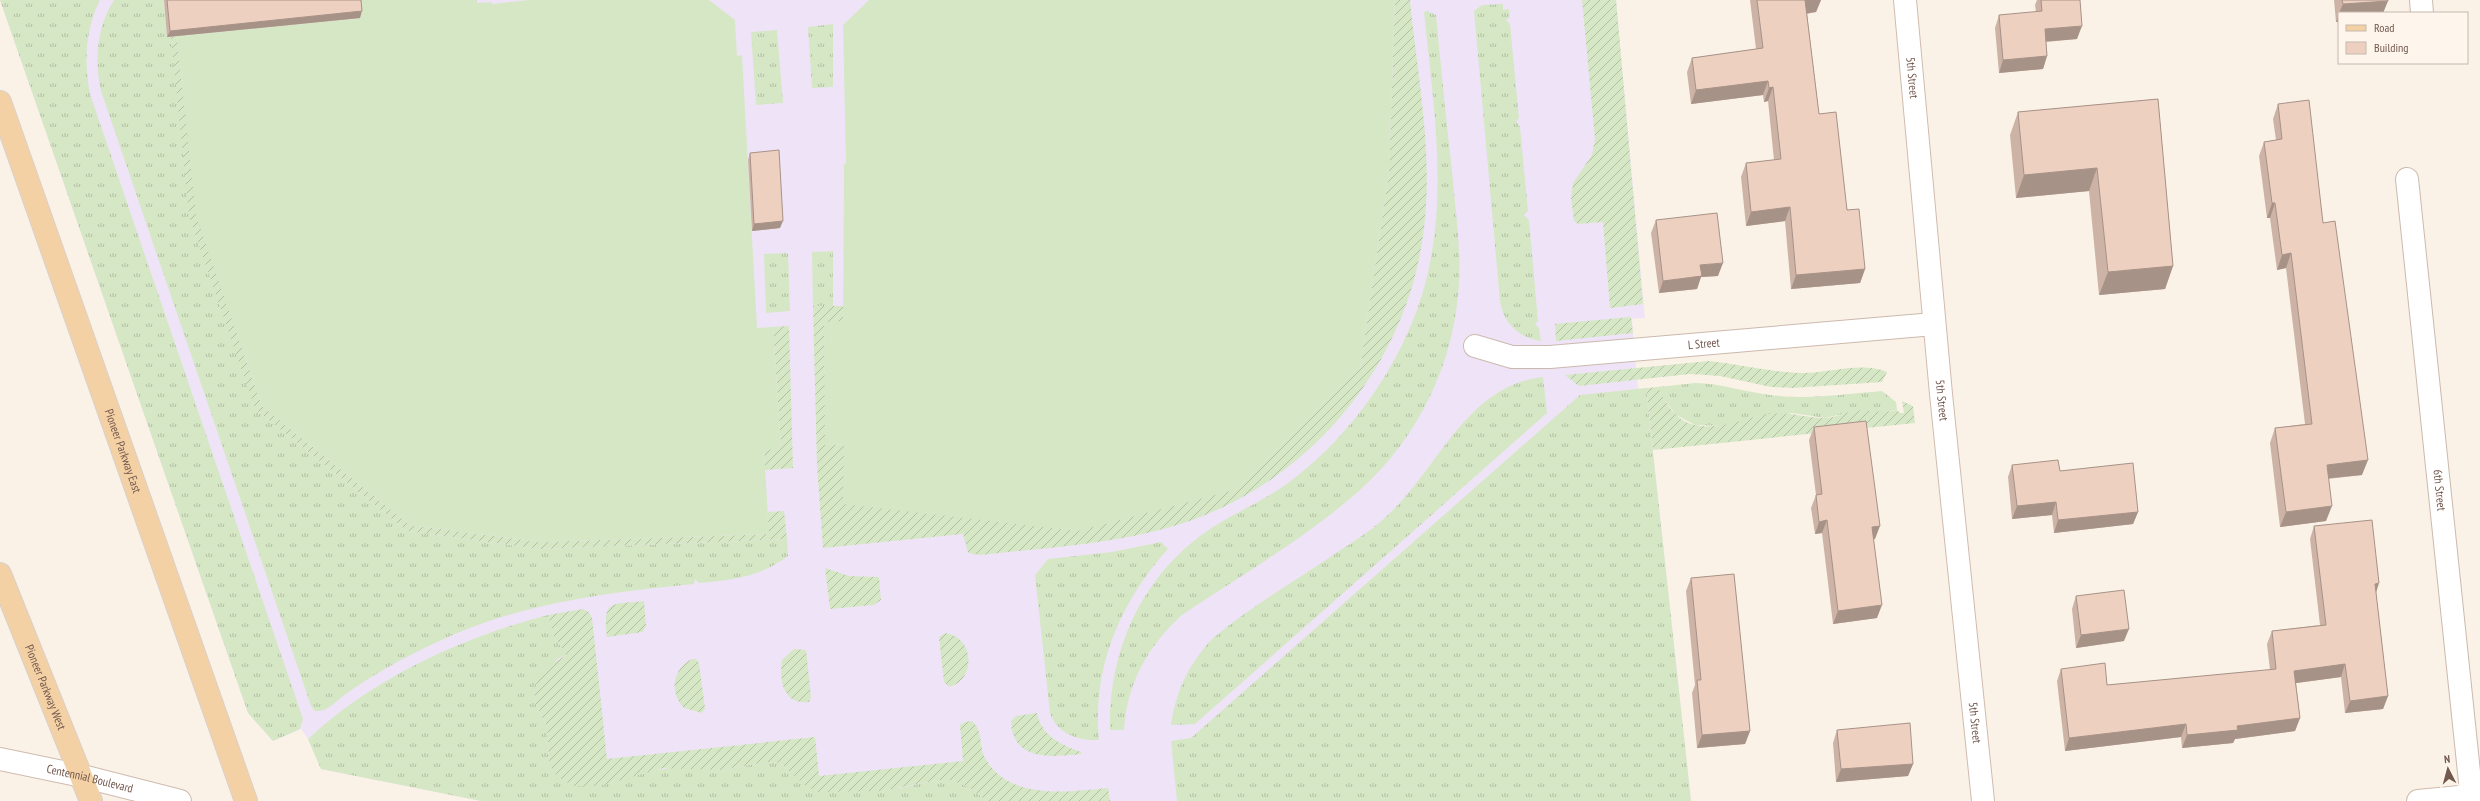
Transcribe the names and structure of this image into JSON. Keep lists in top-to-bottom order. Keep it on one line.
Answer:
{"streets":{"main road":["Pioneer Parkway East","Pioneer Parkway West"],"street":["5th Street","L Street","6th Street","Centennial Boulevard"]},"crossings":[["5th Street","L Street"],["Pioneer Parkway West","Centennial Boulevard"]],"legend":["Road","Building"],"north":"top"}
